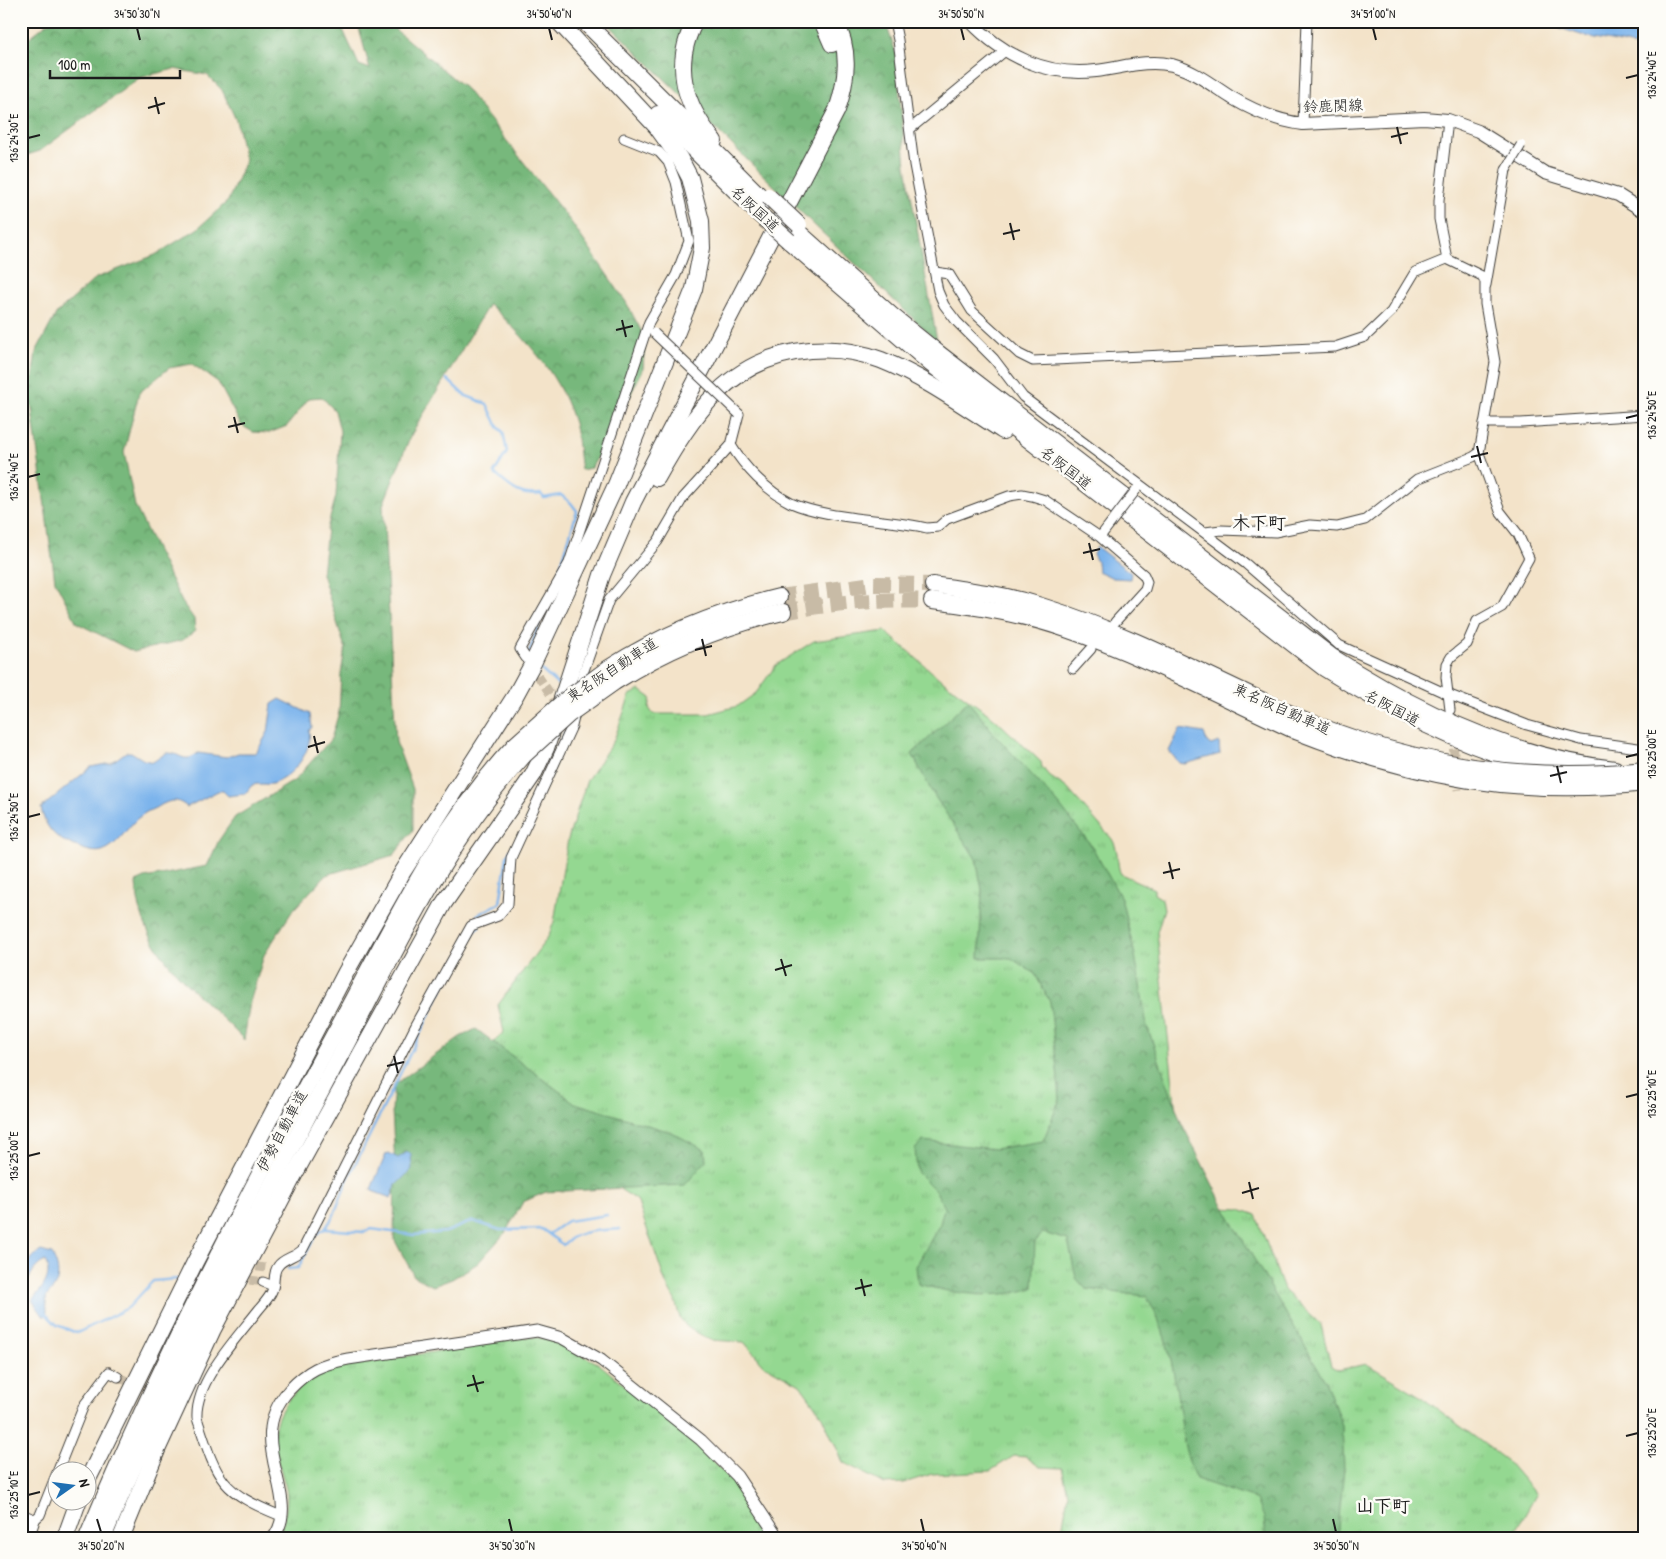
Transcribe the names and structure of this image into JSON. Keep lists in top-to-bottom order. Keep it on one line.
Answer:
{"streets":{"highway":["名阪国道","東名阪自動車道","伊勢自動車道"],"main road":["鈴鹿関線"]},"crossings":[["名阪国道","東名阪自動車道"],["東名阪自動車道","伊勢自動車道"]],"districts":["木下町","山下町"],"scale_bar":"100 m","north":"right","coordinates":["34°50'30\"N","34°50'40\"N","34°50'50\"N","34°51'00\"N","136°24'40\"E","136°24'30\"E","136°24'50\"E","136°25'00\"E","136°25'10\"E","136°25'20\"E","34°50'20\"N"]}
